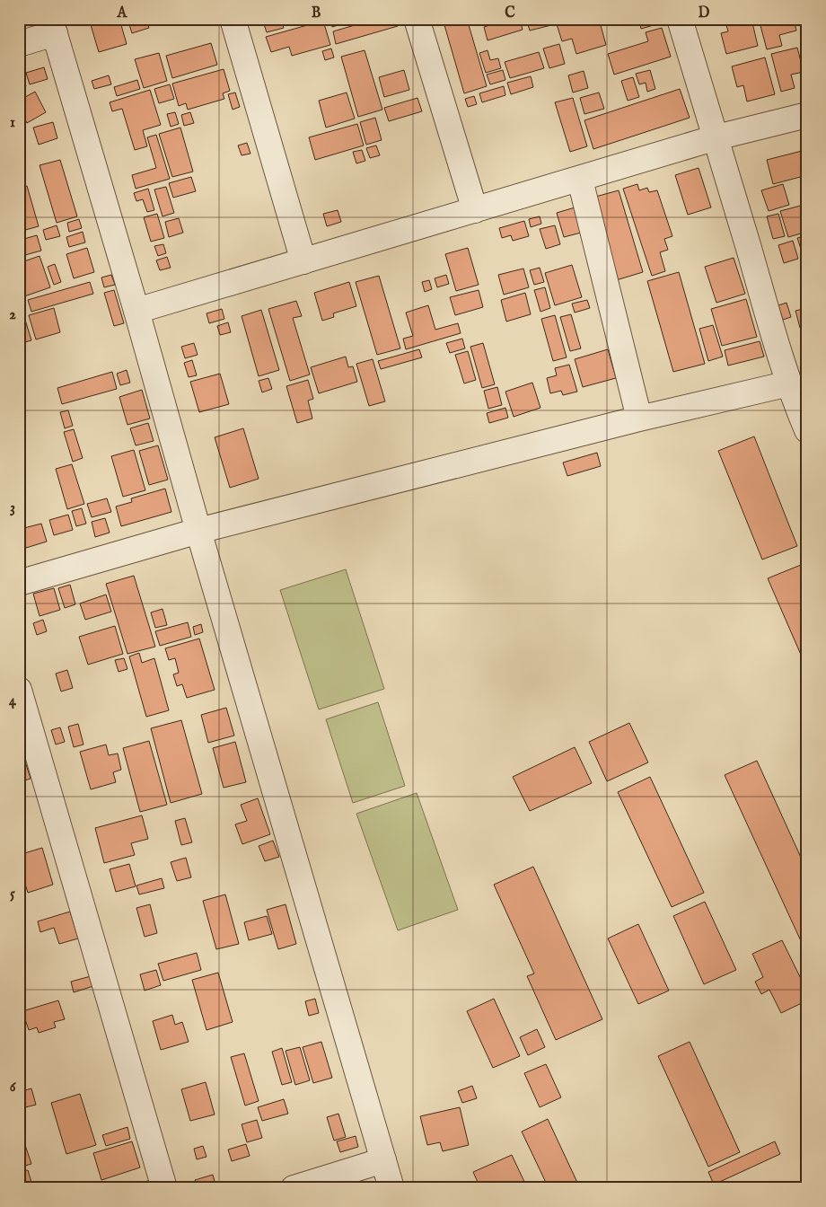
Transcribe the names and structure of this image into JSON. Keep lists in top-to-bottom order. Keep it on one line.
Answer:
{"grid":{"columns":["A","B","C","D"],"rows":["1","2","3","4","5","6"]}}
